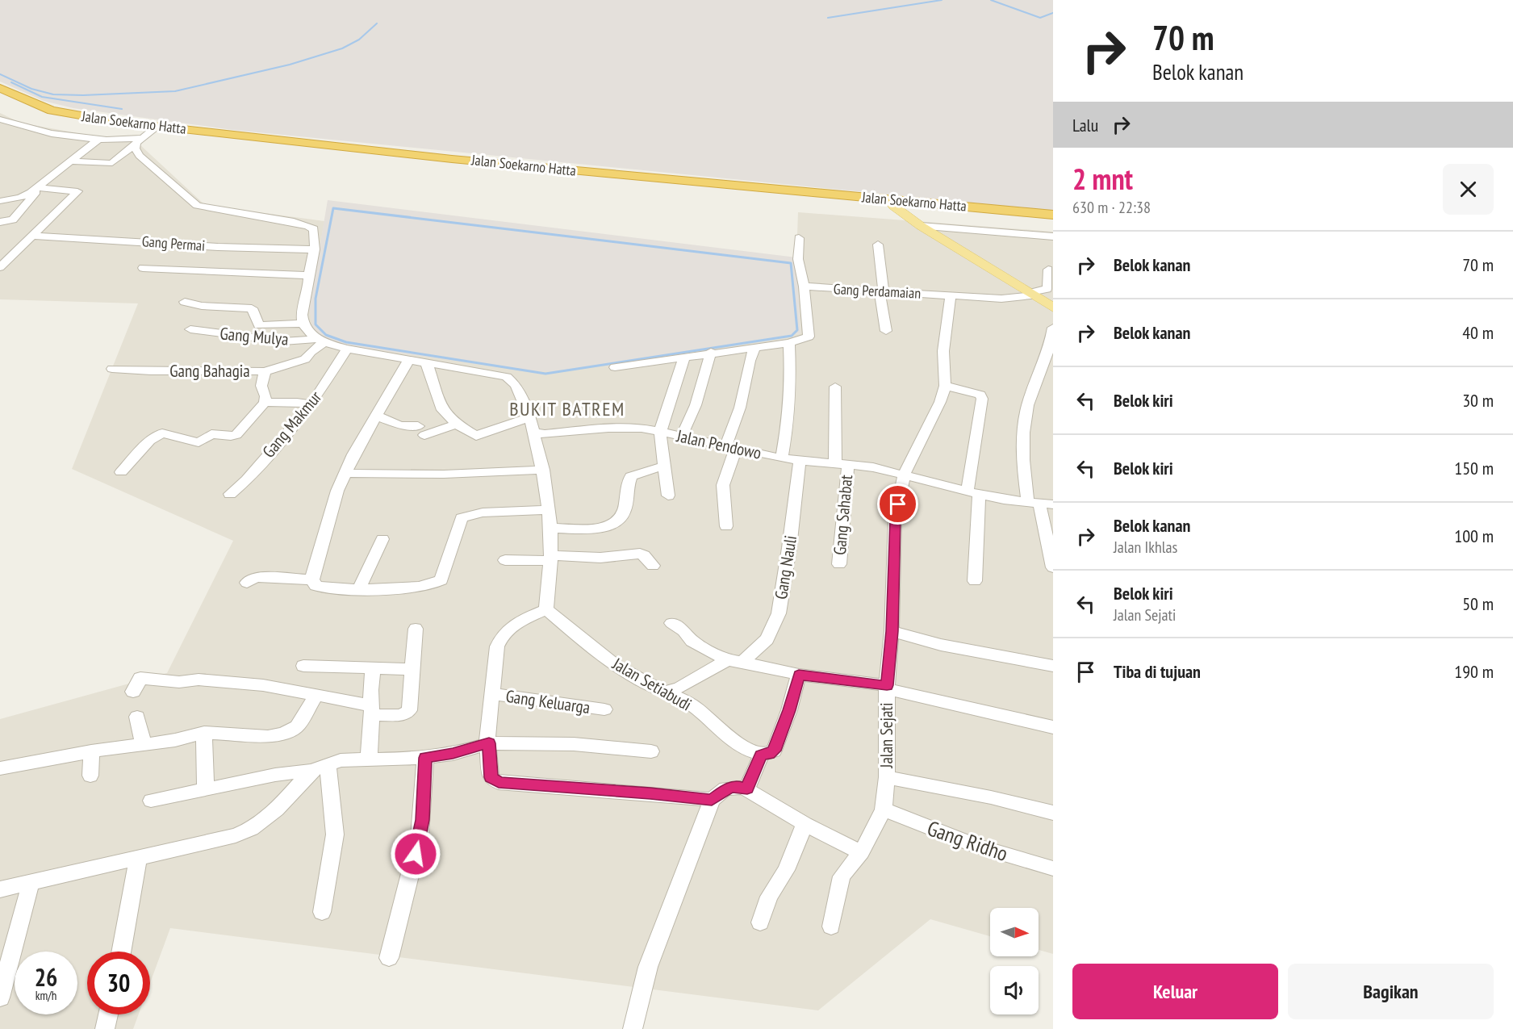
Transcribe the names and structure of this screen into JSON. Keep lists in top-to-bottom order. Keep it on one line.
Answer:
{"streets":{"highway":["Jalan Soekarno Hatta"],"street":["Gang Permai","Gang Perdamaian","Gang Mulya","Gang Bahagia","Gang Makmur","Jalan Pendowo","Gang Sahabat","Gang Nauli","Jalan Setiabudi","Gang Keluarga","Jalan Sejati","Gang Ridho"]},"crossings":[["Gang Mulya","Gang Bahagia"],["Jalan Pendowo","Gang Sahabat"],["Jalan Pendowo","Gang Nauli"],["Jalan Pendowo","Jalan Sejati"],["Gang Nauli","Jalan Setiabudi"],["Jalan Sejati","Gang Ridho"]],"districts":["BUKIT BATREM"],"north":"right","page":{"turn":["70 m","Belok kanan"],"then":"Lalu","heading":["2 mnt","630 m · 22:38"],"list":[{"name":"Belok kanan","value":"70 m"},{"name":"Belok kanan","value":"40 m"},{"name":"Belok kiri","value":"30 m"},{"name":"Belok kiri","value":"150 m"},{"name":"Belok kanan","note":"Jalan Ikhlas","value":"100 m"},{"name":"Belok kiri","note":"Jalan Sejati","value":"50 m"},{"name":"Tiba di tujuan","value":"190 m"}],"speed":"26 km/h","limit":"30","buttons":["Keluar","Bagikan"]}}
